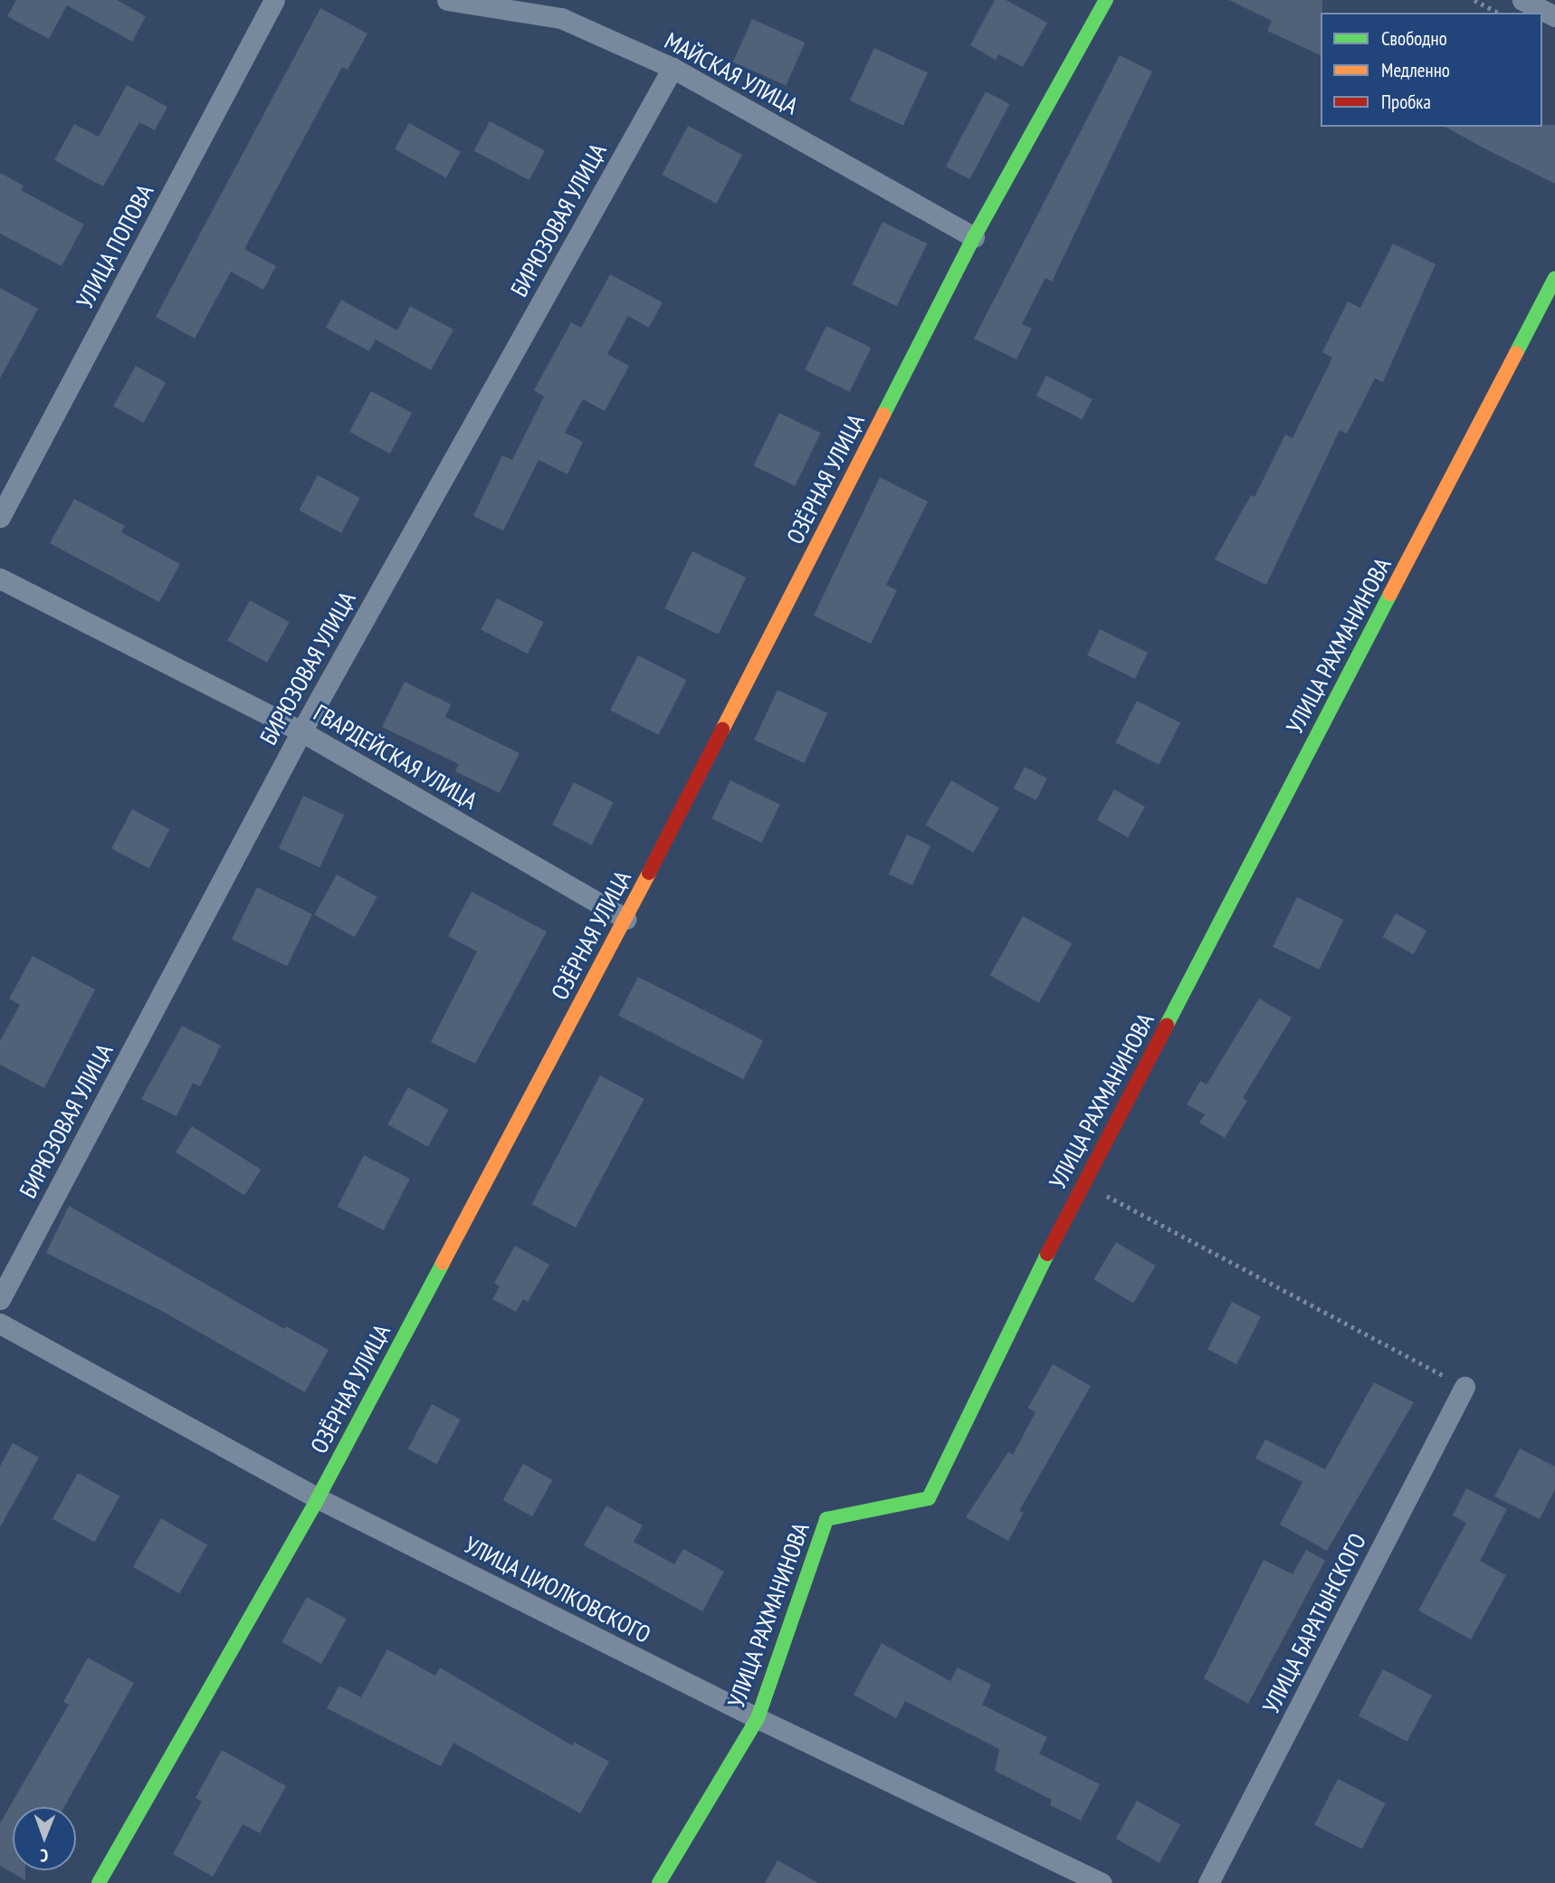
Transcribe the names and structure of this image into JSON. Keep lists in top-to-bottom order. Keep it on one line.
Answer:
{"streets":{"street":["МАЙСКАЯ УЛИЦА","БИРЮЗОВАЯ УЛИЦА","УЛИЦА ПОПОВА","ОЗЁРНАЯ УЛИЦА","УЛИЦА РАХМАНИНОВА","ГВАРДЕЙСКАЯ УЛИЦА","УЛИЦА ЦИОЛКОВСКОГО","УЛИЦА БАРАТЫНСКОГО"]},"crossings":[["МАЙСКАЯ УЛИЦА","БИРЮЗОВАЯ УЛИЦА"],["МАЙСКАЯ УЛИЦА","ОЗЁРНАЯ УЛИЦА"],["БИРЮЗОВАЯ УЛИЦА","ГВАРДЕЙСКАЯ УЛИЦА"],["ОЗЁРНАЯ УЛИЦА","ГВАРДЕЙСКАЯ УЛИЦА"],["ОЗЁРНАЯ УЛИЦА","УЛИЦА ЦИОЛКОВСКОГО"],["УЛИЦА РАХМАНИНОВА","УЛИЦА ЦИОЛКОВСКОГО"]],"legend":["Свободно","Медленно","Пробка"],"north":"bottom"}
